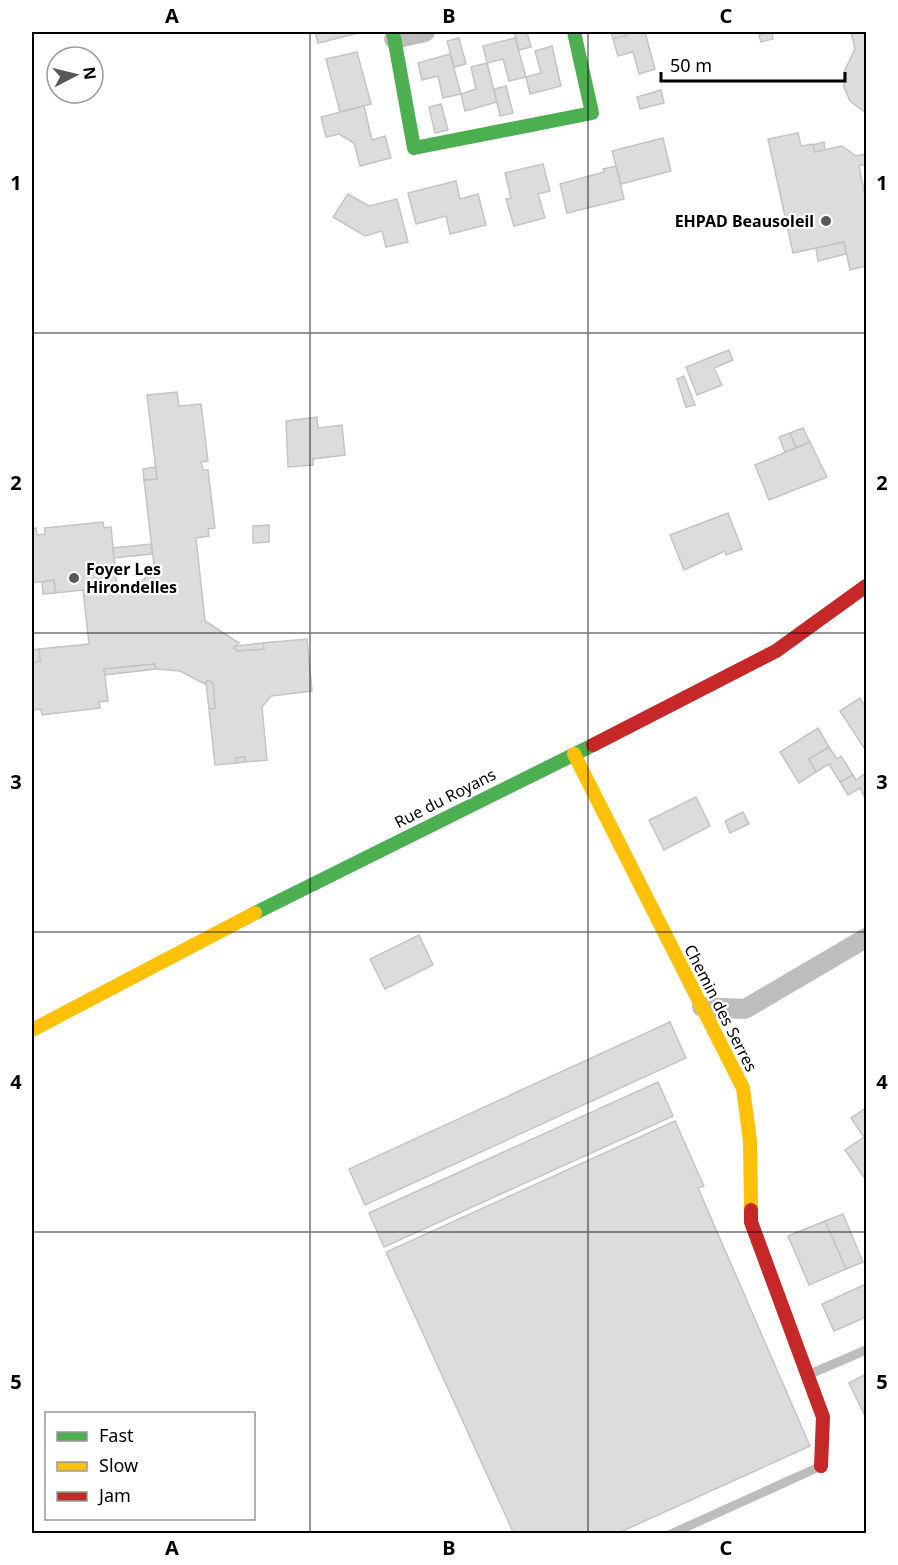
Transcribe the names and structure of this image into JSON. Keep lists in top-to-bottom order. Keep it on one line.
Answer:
{"streets":{"street":["Rue du Royans","Chemin des Serres"]},"crossings":[["Rue du Royans","Chemin des Serres"]],"places":["EHPAD Beausoleil","Foyer Les Hirondelles"],"legend":["Fast","Slow","Jam"],"scale_bar":"50 m","north":"right","grid":{"columns":["A","B","C"],"rows":["1","2","3","4","5"]}}
